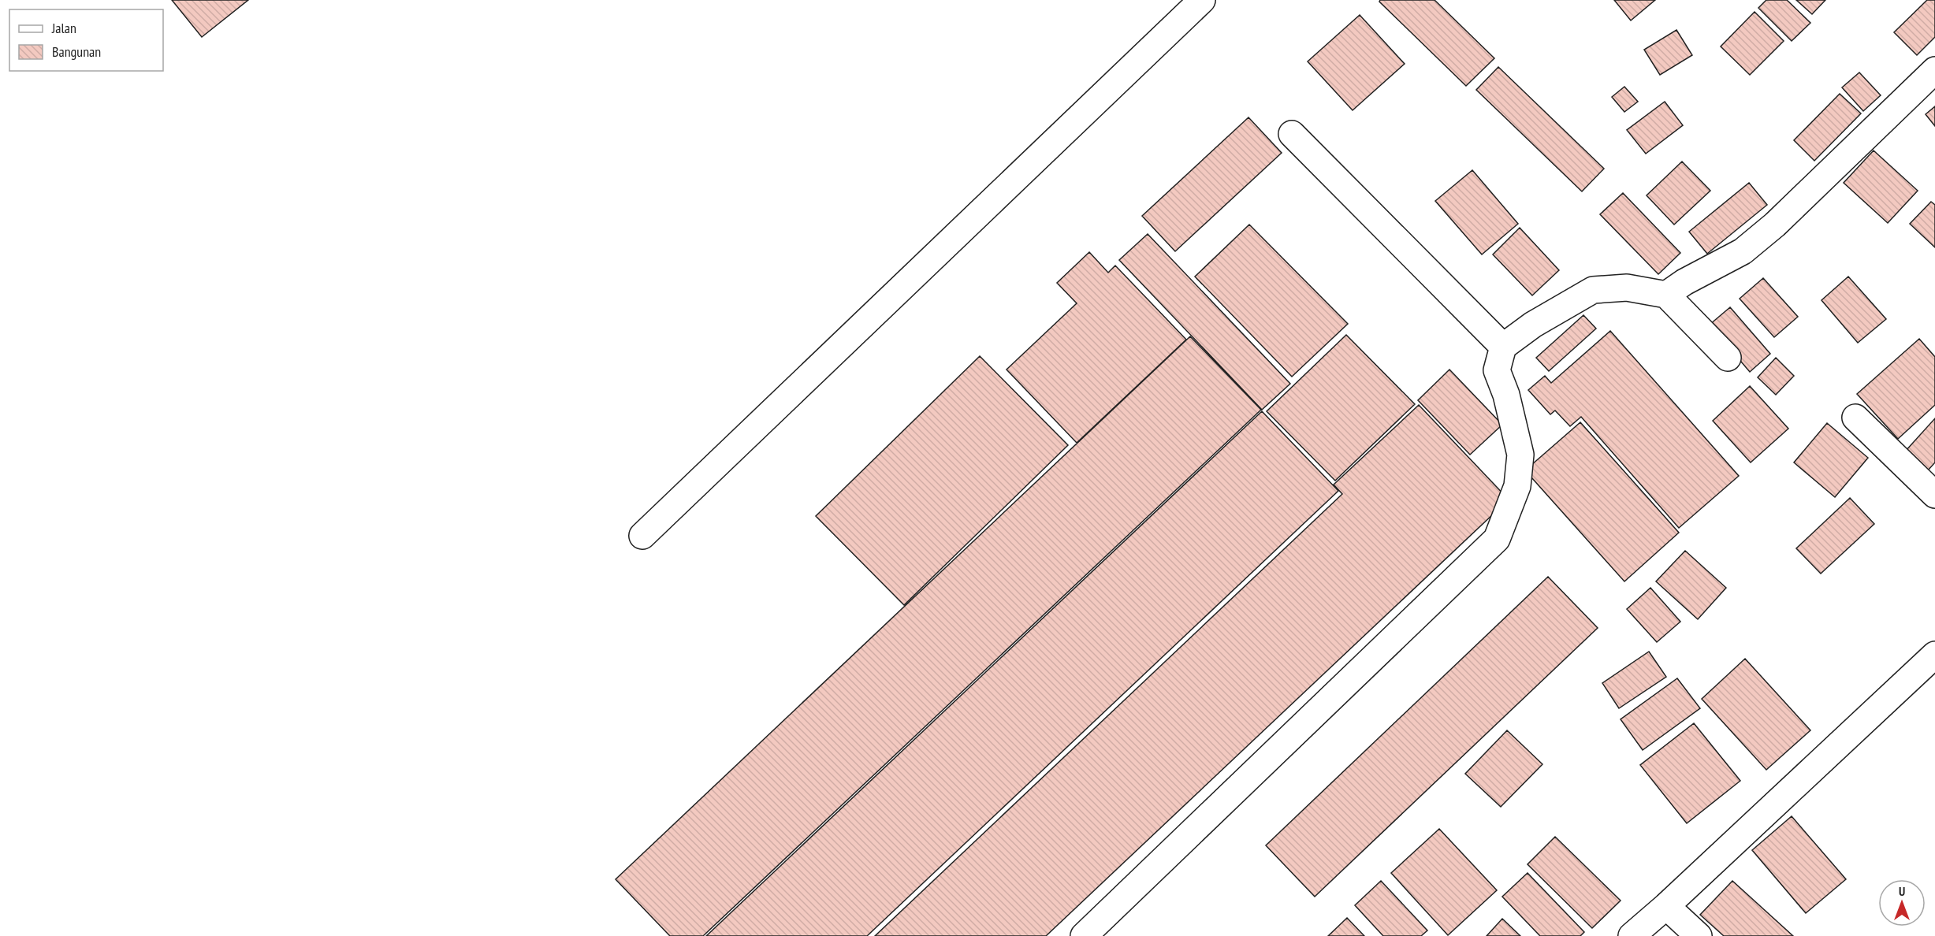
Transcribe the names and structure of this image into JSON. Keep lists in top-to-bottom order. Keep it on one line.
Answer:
{"legend":["Jalan","Bangunan"],"north":"top"}
